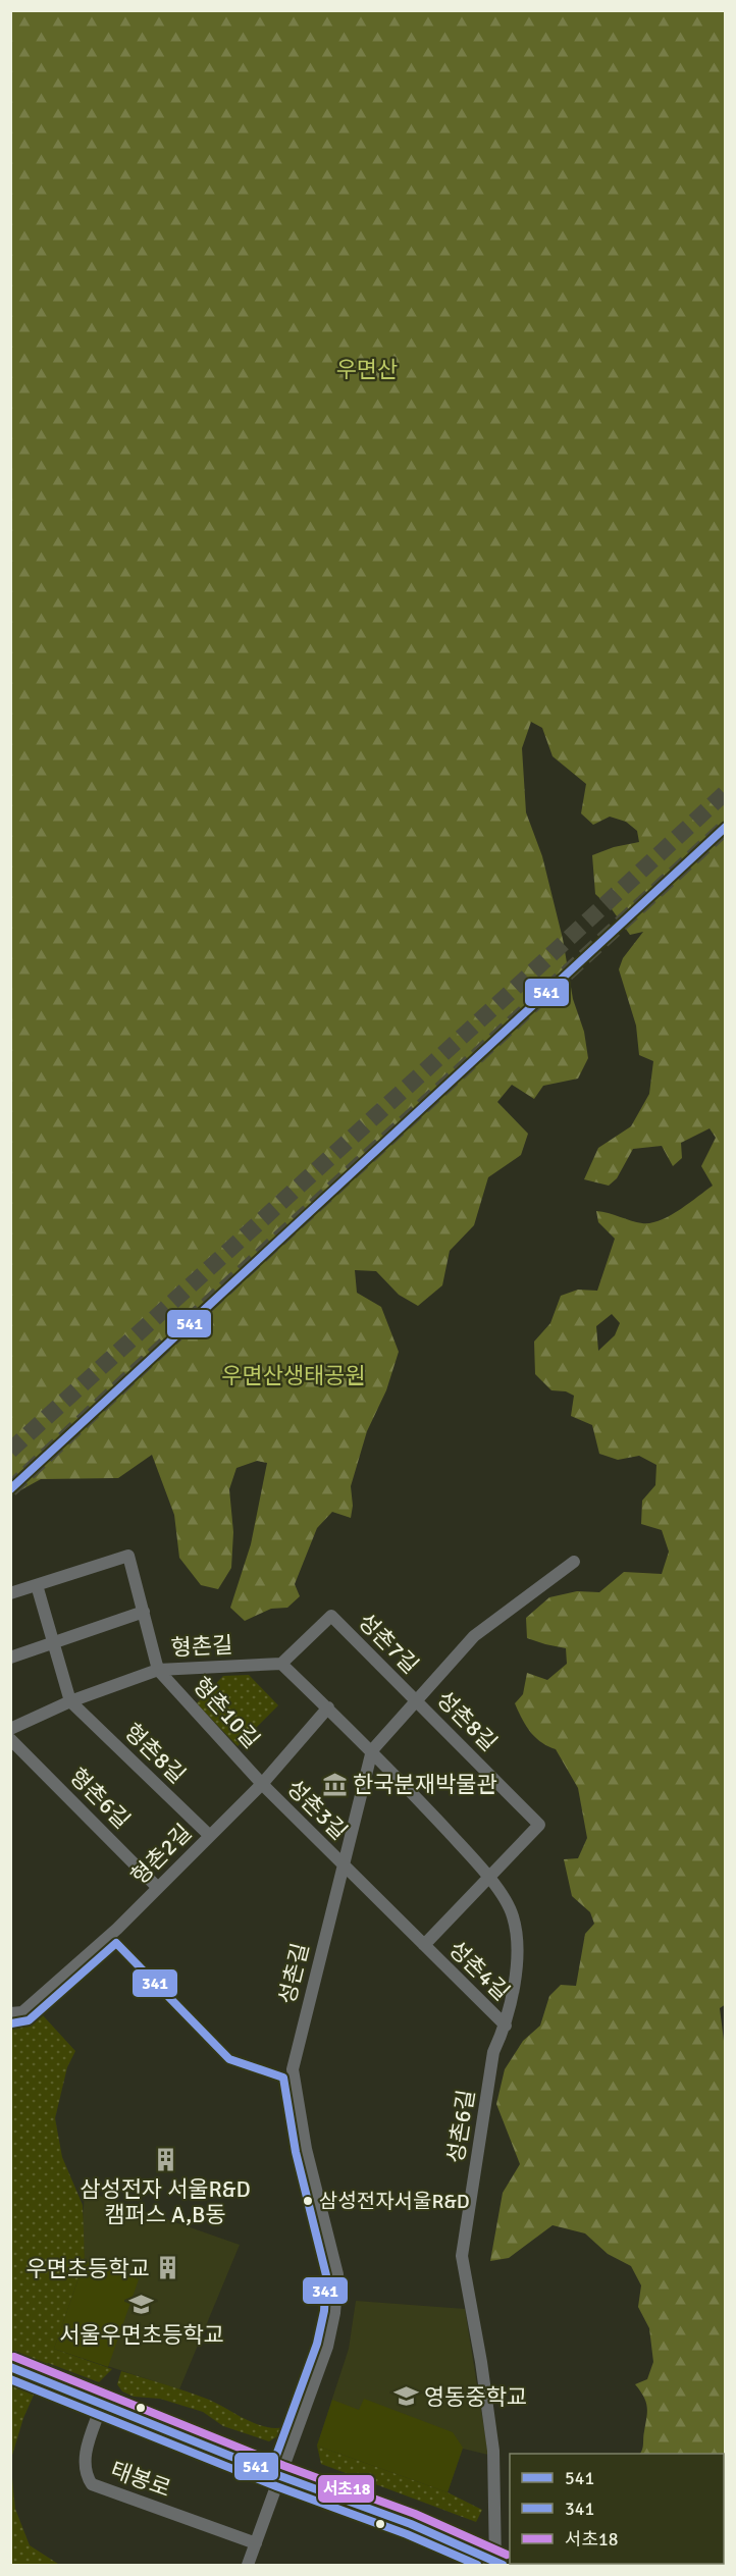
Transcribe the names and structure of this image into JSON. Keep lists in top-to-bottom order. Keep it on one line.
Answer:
{"streets":{"street":["성촌7길","형촌길","형촌10길","성촌8길","형촌8길","형촌6길","성촌3길","형촌2길","성촌4길","성촌길","성촌6길","태봉로"]},"crossings":[["성촌7길","형촌길"],["성촌7길","성촌8길"],["성촌7길","성촌길"],["형촌길","형촌10길"],["형촌길","형촌8길"],["형촌10길","성촌3길"],["형촌10길","형촌2길"],["성촌8길","성촌4길"],["성촌8길","성촌길"],["성촌8길","성촌6길"],["형촌8길","형촌2길"],["형촌6길","형촌2길"],["성촌3길","형촌2길"],["성촌3길","성촌4길"],["성촌3길","성촌길"],["성촌4길","성촌길"],["성촌4길","성촌6길"],["성촌길","성촌6길"],["성촌길","태봉로"]],"parks":["우면산","우면산생태공원"],"places":{"museum":["한국분재박물관"],"building":["삼성전자 서울R&D 캠퍼스 A,B동","우면초등학교"],"other":["삼성전자서울R&D"],"school or university":["서울우면초등학교","영동중학교"]},"lines":["transit line 541","transit line 341","transit line 서초18"],"legend":["541","341","서초18"]}
